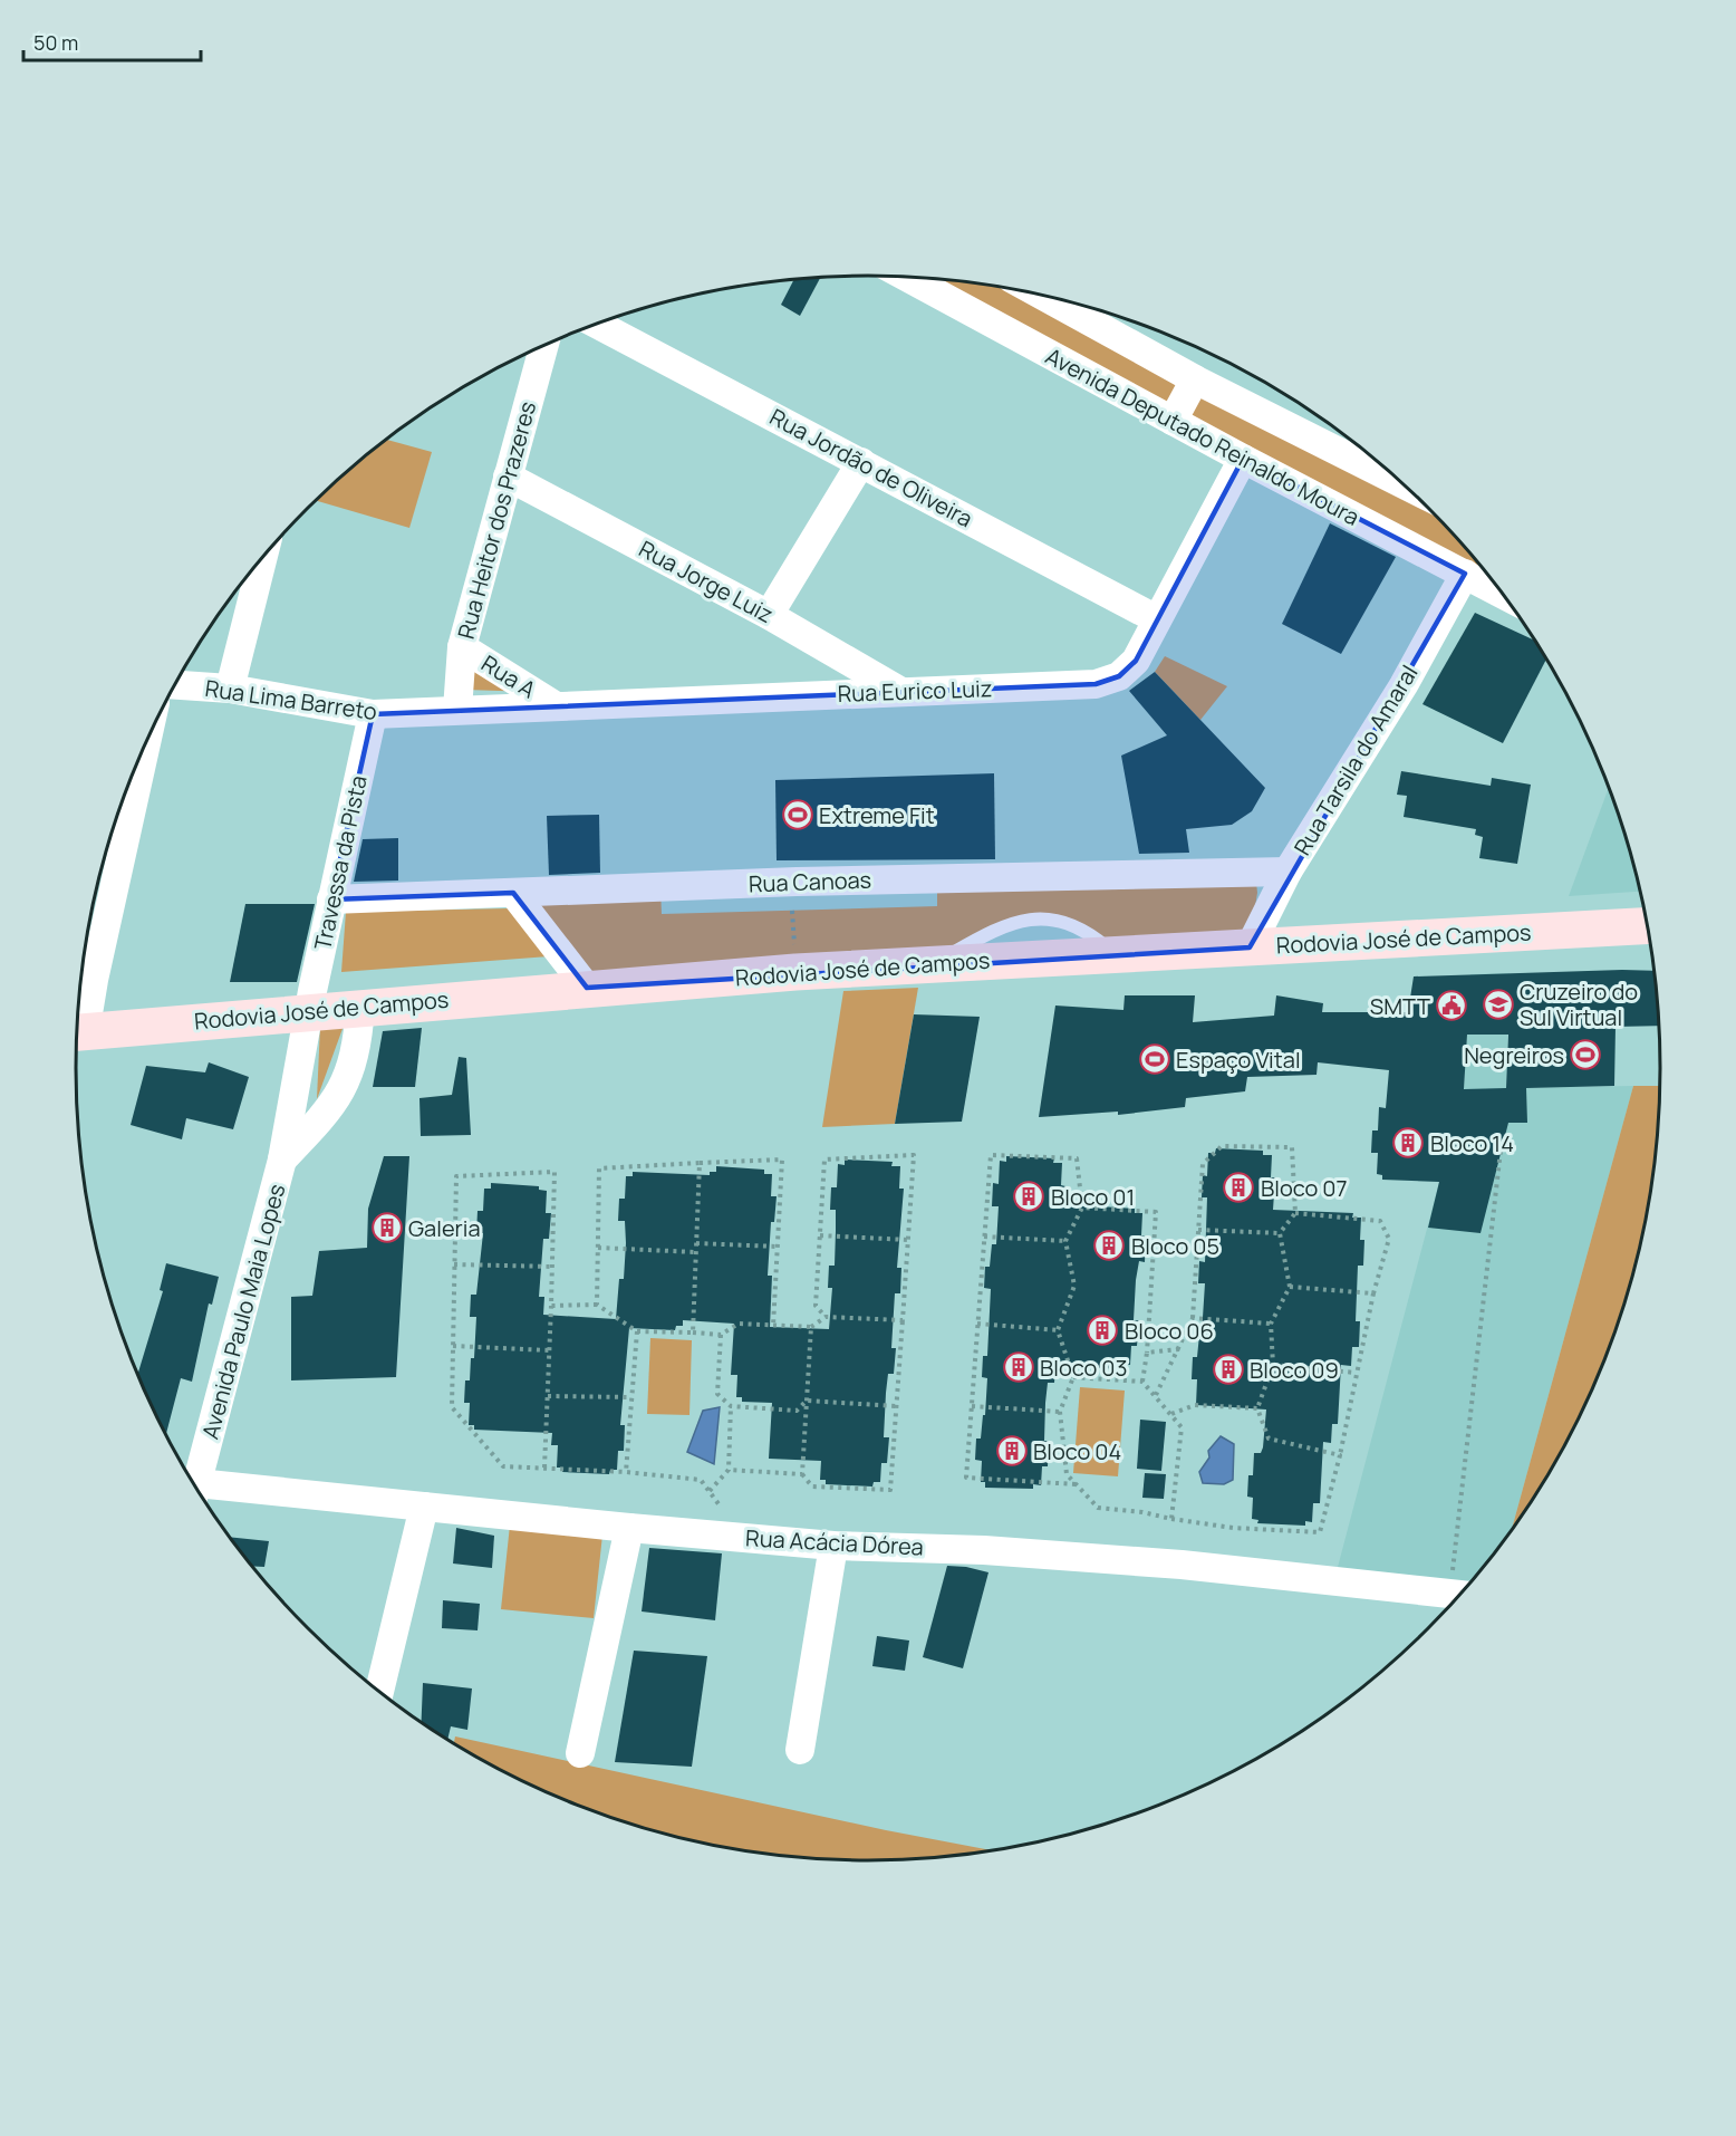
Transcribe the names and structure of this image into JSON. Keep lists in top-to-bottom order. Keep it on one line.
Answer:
{"streets":{"main road":["Rodovia José de Campos"],"street":["Avenida Deputado Reinaldo Moura","Rua Jordão de Oliveira","Rua Heitor dos Prazeres","Rua Jorge Luiz","Rua A","Rua Eurico Luiz","Rua Lima Barreto","Rua Tarsila do Amaral","Travessa da Pista","Rua Canoas","Avenida Paulo Maia Lopes","Rua Acácia Dórea"]},"crossings":[["Avenida Deputado Reinaldo Moura","Rua Eurico Luiz"],["Avenida Deputado Reinaldo Moura","Rua Tarsila do Amaral"],["Rua Jordão de Oliveira","Rua Eurico Luiz"],["Rua Heitor dos Prazeres","Rua Jorge Luiz"],["Rua Heitor dos Prazeres","Rua A"],["Rua Heitor dos Prazeres","Rua Eurico Luiz"],["Rua Heitor dos Prazeres","Rua Lima Barreto"],["Rua Jorge Luiz","Rua Eurico Luiz"],["Rua A","Rua Eurico Luiz"],["Rua Eurico Luiz","Rua Lima Barreto"],["Rua Lima Barreto","Travessa da Pista"],["Rua Tarsila do Amaral","Rua Canoas"],["Rua Tarsila do Amaral","Rodovia José de Campos"],["Travessa da Pista","Rua Canoas"],["Travessa da Pista","Rodovia José de Campos"],["Travessa da Pista","Avenida Paulo Maia Lopes"],["Rodovia José de Campos","Avenida Paulo Maia Lopes"]],"places":{"sports":["Extreme Fit","Negreiros","Espaço Vital"],"school or university":["Cruzeiro do Sul Virtual"],"public building":["SMTT"],"building":["Bloco 14","Bloco 07","Bloco 01","Galeria","Bloco 05","Bloco 06","Bloco 03","Bloco 09","Bloco 04"]},"scale_bar":"50 m"}
